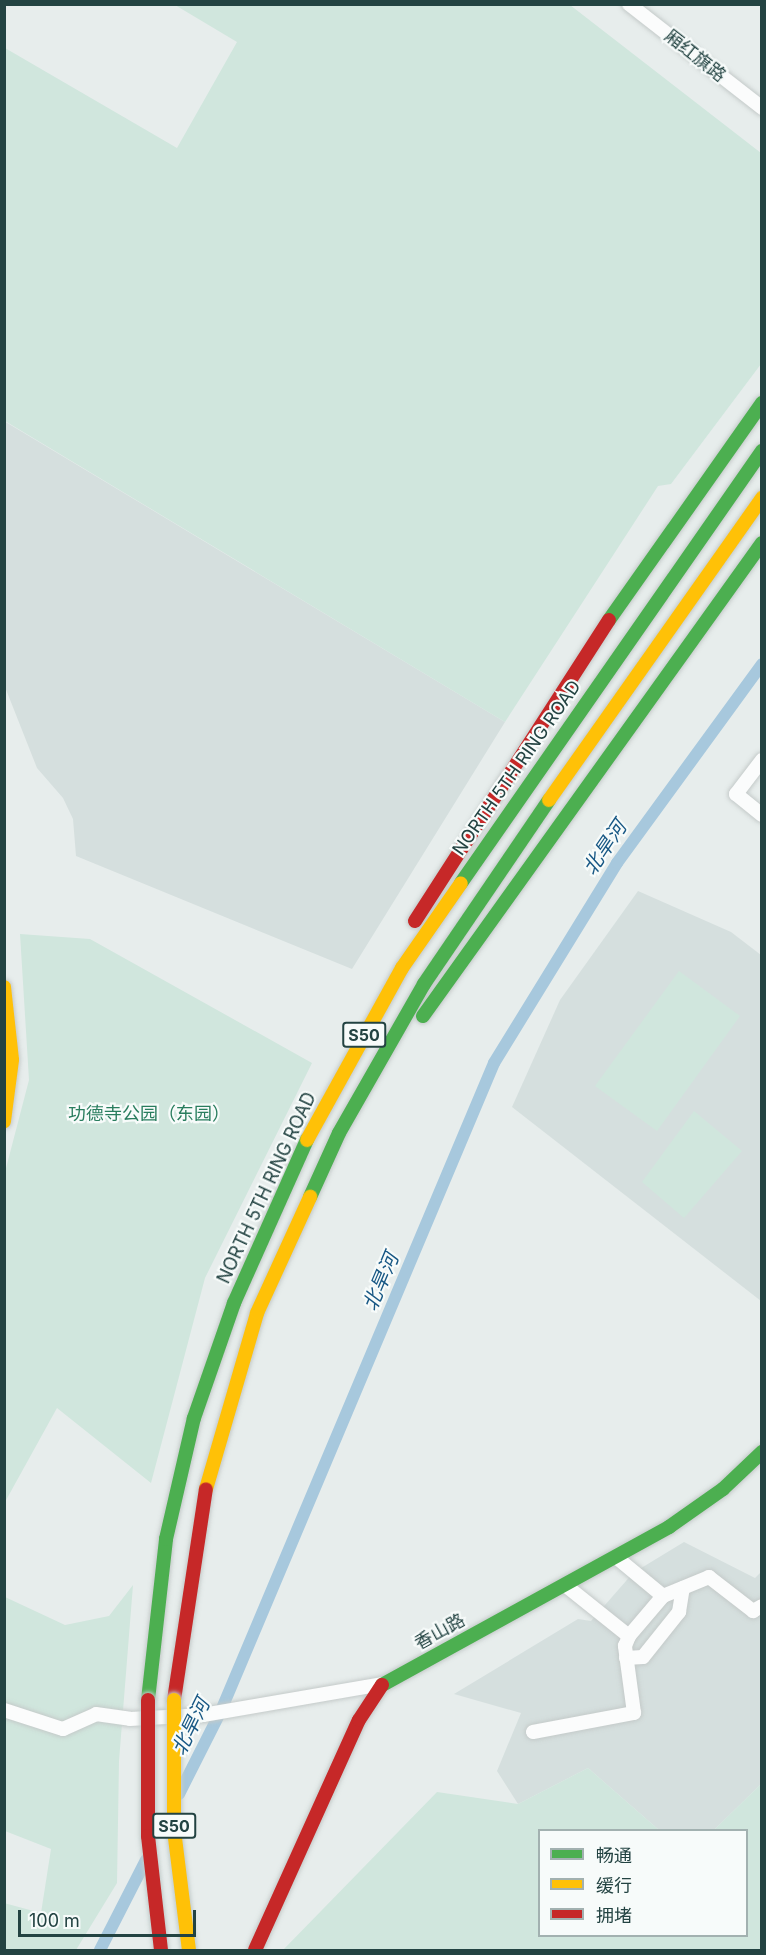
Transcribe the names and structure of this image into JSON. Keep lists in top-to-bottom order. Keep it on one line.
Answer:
{"streets":{"main road":["NORTH 5TH RING ROAD","S50","香山路"],"street":["厢红旗路"]},"water":["北旱河"],"parks":["功德寺公园（东园）"],"legend":["畅通","缓行","拥堵"],"scale_bar":"100 m"}
